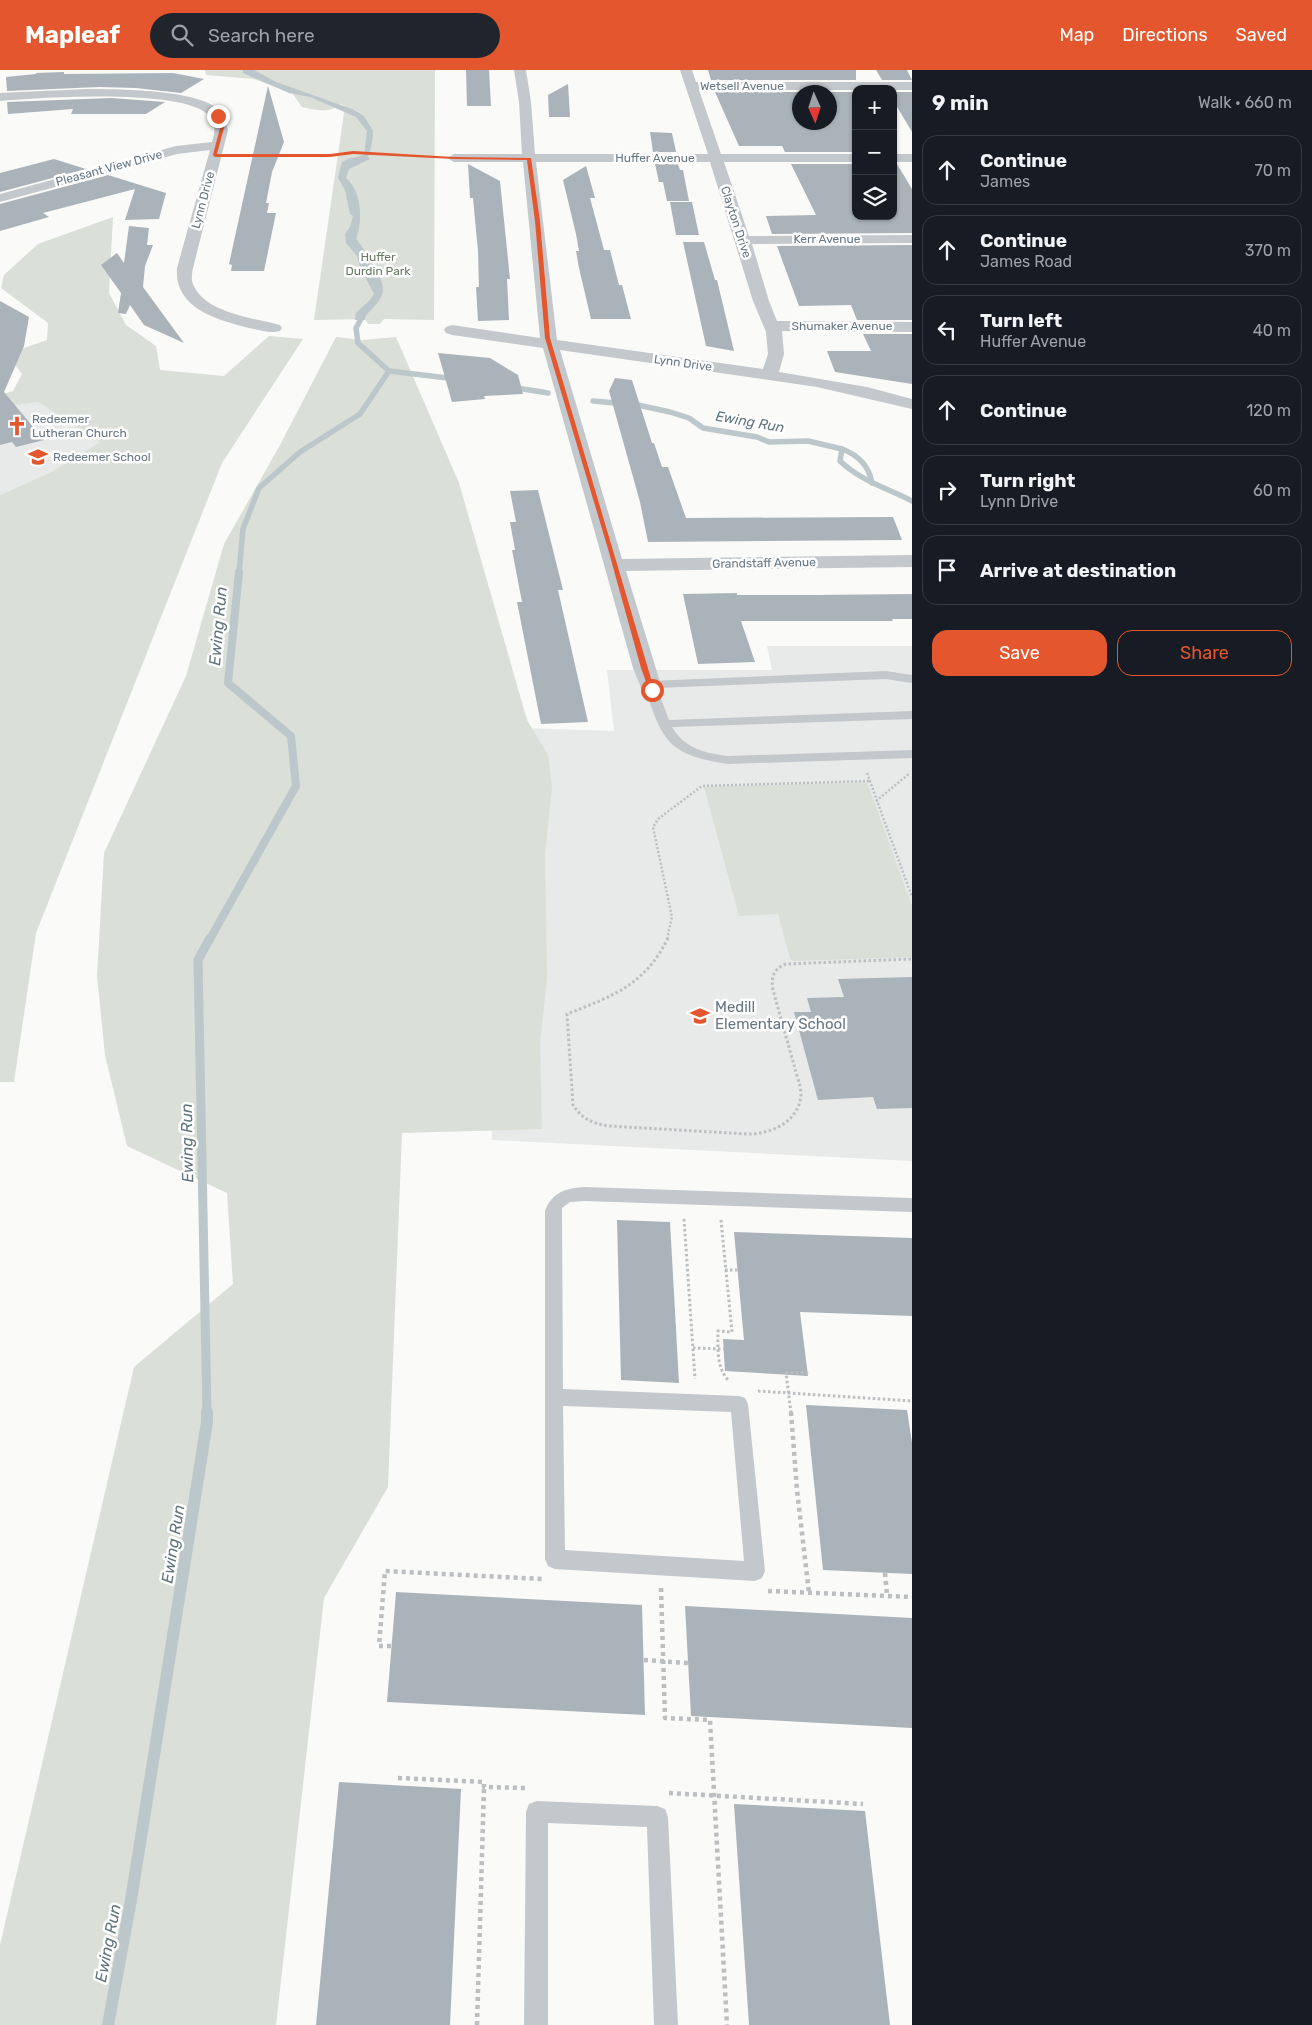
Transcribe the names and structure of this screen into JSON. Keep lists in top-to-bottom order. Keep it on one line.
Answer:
{"streets":{"street":["Wetsell Avenue","Huffer Avenue","Pleasant View Drive","Lynn Drive","Clayton Drive","Kerr Avenue","Shumaker Avenue","Grandstaff Avenue"]},"crossings":[["Wetsell Avenue","Clayton Drive"],["Huffer Avenue","Clayton Drive"],["Pleasant View Drive","Lynn Drive"],["Lynn Drive","Clayton Drive"],["Clayton Drive","Kerr Avenue"],["Clayton Drive","Shumaker Avenue"]],"water":["Ewing Run"],"parks":["Huffer Durdin Park"],"places":{"church":["Redeemer Lutheran Church"],"school or university":["Redeemer School","Medill Elementary School"]},"north":"bottom","page":{"header":"Mapleaf","search":"Search here","nav":["Map","Directions","Saved"],"heading":["9 min","Walk · 660 m"],"map_buttons":["+","−"],"list":[["Continue","James","70 m"],["Continue","James Road","370 m"],["Turn left","Huffer Avenue","40 m"],["Continue","120 m"],["Turn right","Lynn Drive","60 m"],"Arrive at destination"],"buttons":["Save","Share"]}}
